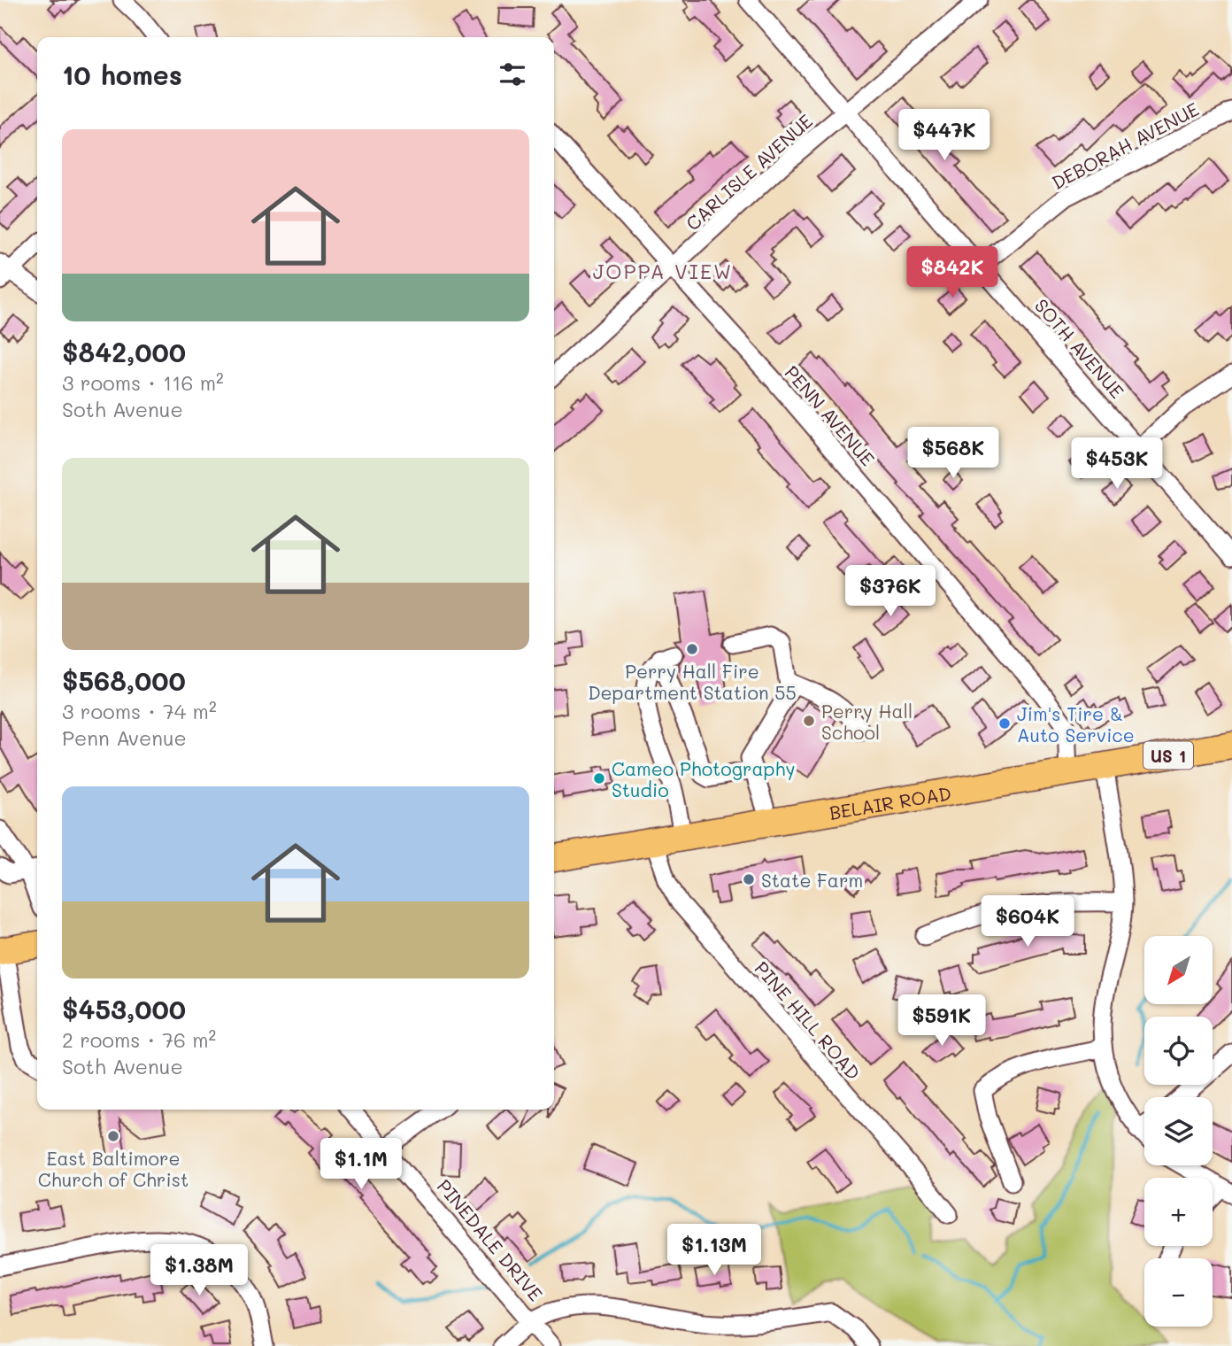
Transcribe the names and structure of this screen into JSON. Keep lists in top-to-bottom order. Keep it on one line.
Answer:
{"streets":{"highway":["US 1","BELAIR ROAD"],"street":["DEBORAH AVENUE","CARLISLE AVENUE","SOTH AVENUE","PENN AVENUE","PINE HILL ROAD","PINEDALE DRIVE"]},"crossings":[["DEBORAH AVENUE","SOTH AVENUE"],["CARLISLE AVENUE","SOTH AVENUE"],["CARLISLE AVENUE","PENN AVENUE"],["PENN AVENUE","BELAIR ROAD"],["BELAIR ROAD","PINE HILL ROAD"]],"districts":["JOPPA VIEW"],"places":["Perry Hall Fire Department Station 55","Perry Hall School","Jim's Tire & Auto Service","Cameo Photography Studio","State Farm","East Baltimore Church of Christ"],"north":"bottom left","page":{"heading":"10 homes","price":["$447K","$842K","$568K","$453K","$376K","$604K","$591K","$1.1M","$1.13M","$1.38M"],"list":[{"name":"$842,000","note":"3 rooms · 116 m² · Soth Avenue"},{"name":"$568,000","note":"3 rooms · 74 m² · Penn Avenue"},{"name":"$453,000","note":"2 rooms · 76 m² · Soth Avenue"}],"map_buttons":["+","−"]}}
